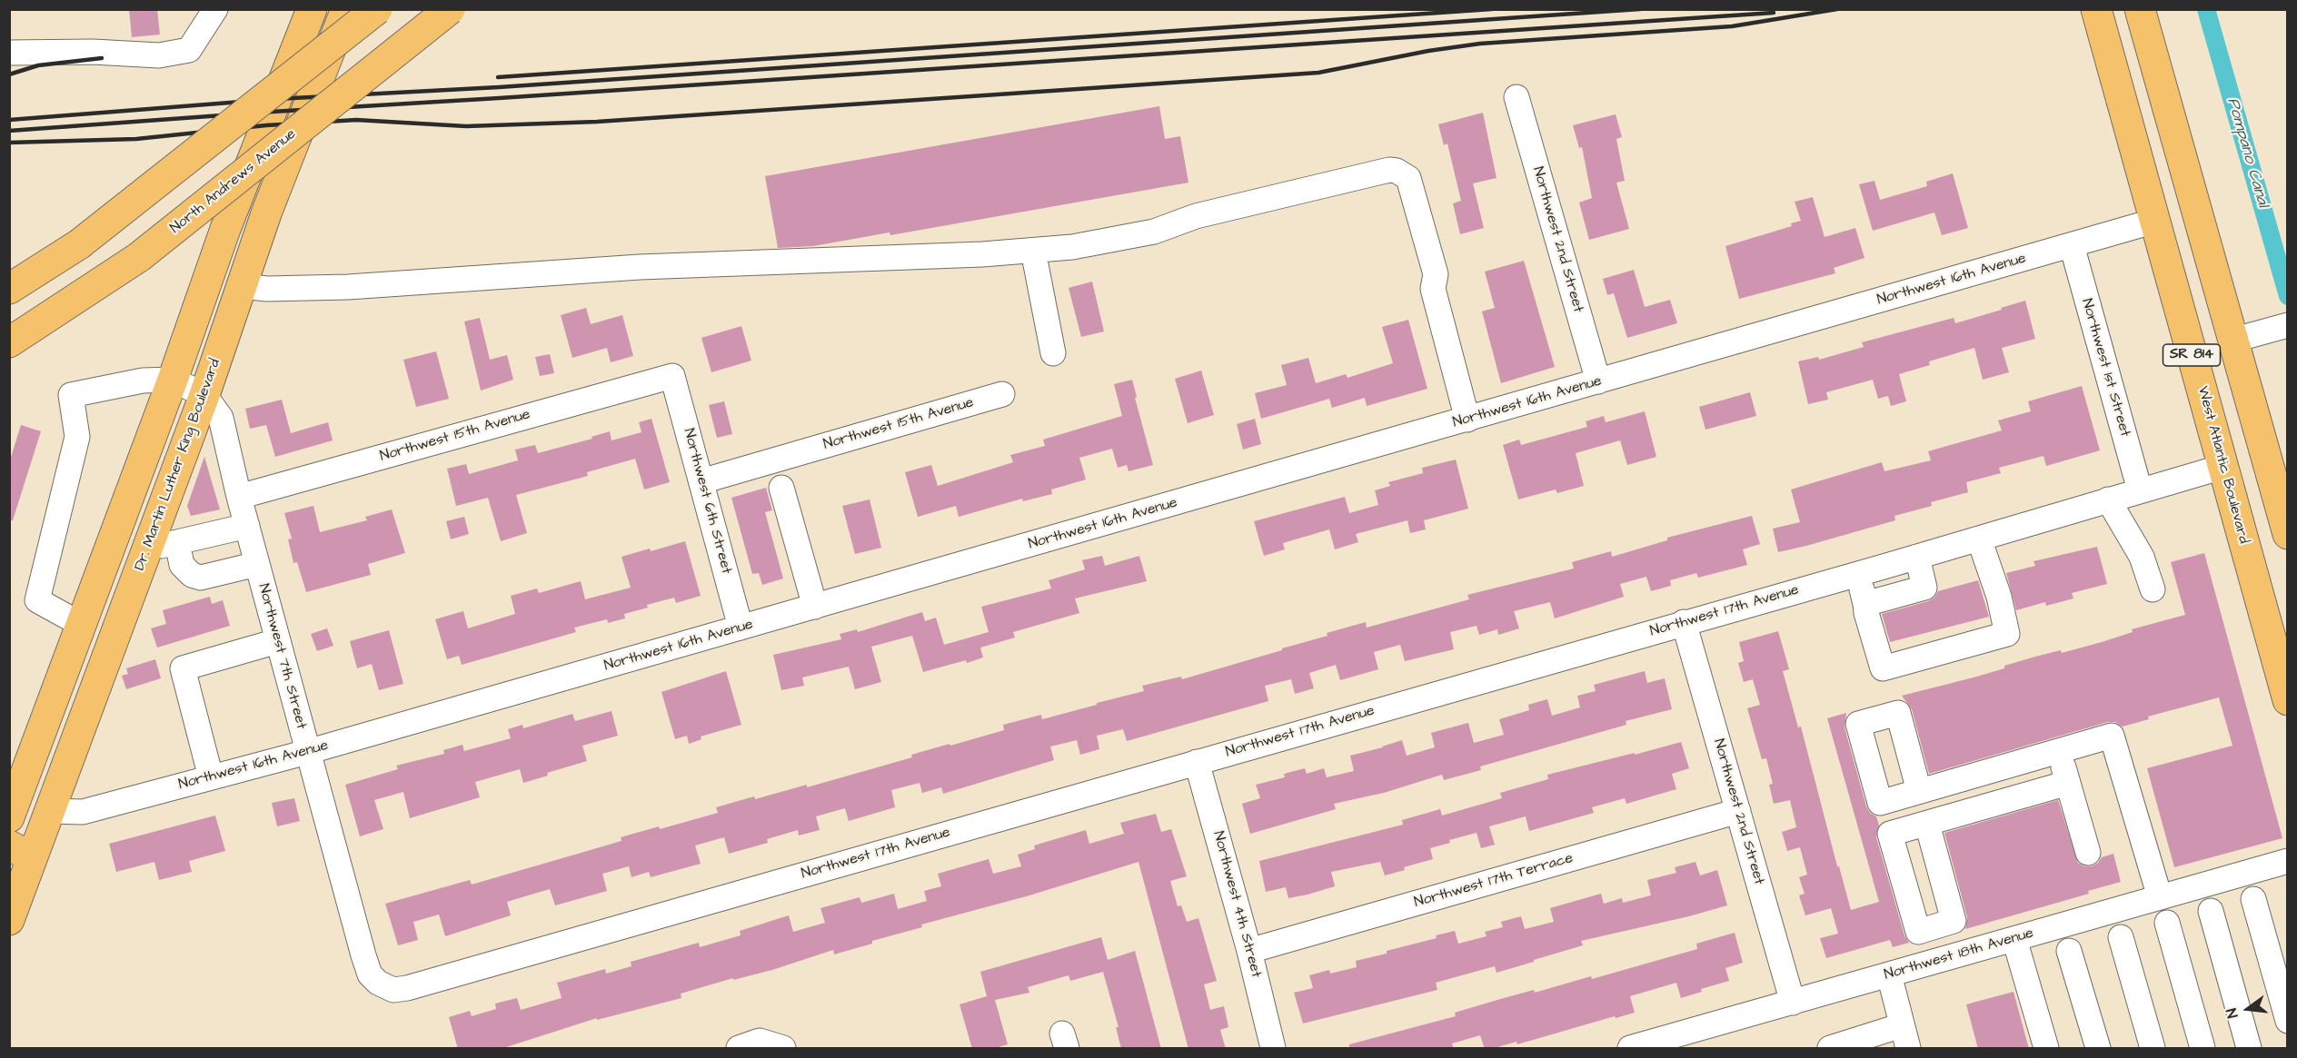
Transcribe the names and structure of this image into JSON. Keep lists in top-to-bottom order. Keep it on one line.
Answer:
{"streets":{"main road":["North Andrews Avenue","SR 814","Dr. Martin Luther King Boulevard","West Atlantic Boulevard"],"street":["Northwest 2nd Street","Northwest 16th Avenue","Northwest 1st Street","Northwest 15th Avenue","Northwest 6th Street","Northwest 17th Avenue","Northwest 7th Street","Northwest 17th Terrace","Northwest 4th Street","Northwest 18th Avenue"]},"crossings":[["Northwest 2nd Street","Northwest 16th Avenue"],["Northwest 2nd Street","Northwest 17th Avenue"],["Northwest 2nd Street","Northwest 17th Terrace"],["Northwest 2nd Street","Northwest 18th Avenue"],["Northwest 16th Avenue","Northwest 1st Street"],["Northwest 16th Avenue","Dr. Martin Luther King Boulevard"],["Northwest 16th Avenue","West Atlantic Boulevard"],["Northwest 16th Avenue","Northwest 6th Street"],["Northwest 16th Avenue","Northwest 7th Street"],["Northwest 1st Street","Northwest 17th Avenue"],["Northwest 15th Avenue","Northwest 6th Street"],["Northwest 15th Avenue","Northwest 7th Street"],["Dr. Martin Luther King Boulevard","Northwest 7th Street"],["West Atlantic Boulevard","Northwest 17th Avenue"],["Northwest 17th Avenue","Northwest 7th Street"],["Northwest 17th Avenue","Northwest 4th Street"],["Northwest 17th Terrace","Northwest 4th Street"]],"water":["Pompano Canal"],"north":"left"}
